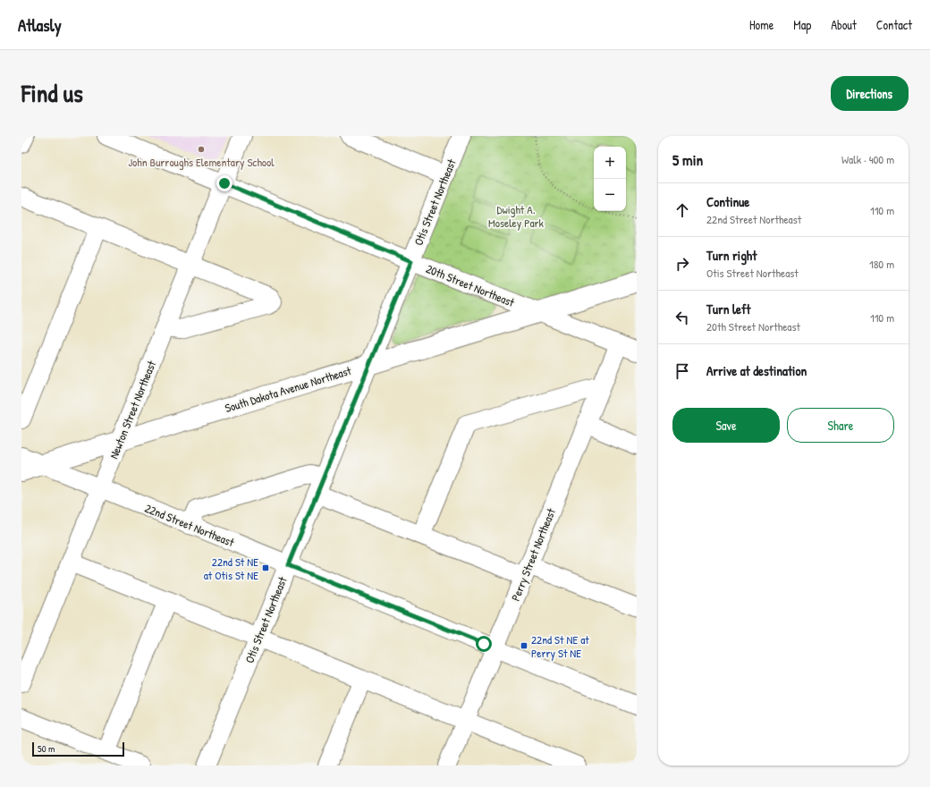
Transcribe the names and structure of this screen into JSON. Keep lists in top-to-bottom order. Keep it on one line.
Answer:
{"streets":{"main road":["South Dakota Avenue Northeast"],"street":["Otis Street Northeast","20th Street Northeast","Newton Street Northeast","22nd Street Northeast","Perry Street Northeast"]},"crossings":[["Otis Street Northeast","20th Street Northeast"],["Otis Street Northeast","South Dakota Avenue Northeast"],["Otis Street Northeast","22nd Street Northeast"],["20th Street Northeast","South Dakota Avenue Northeast"],["20th Street Northeast","Newton Street Northeast"],["20th Street Northeast","Perry Street Northeast"],["South Dakota Avenue Northeast","Newton Street Northeast"],["South Dakota Avenue Northeast","22nd Street Northeast"],["Newton Street Northeast","22nd Street Northeast"],["22nd Street Northeast","Perry Street Northeast"]],"parks":["Dwight A. Moseley Park"],"places":{"other":["John Burroughs Elementary School"],"transit":["22nd St NE at Otis St NE","22nd St NE at Perry St NE"]},"scale_bar":"50 m","page":{"header":"Atlasly","nav":["Home","Map","About","Contact"],"title":"Find us","buttons":["Directions",["Save","Share"]],"heading":["5 min","Walk · 400 m"],"map_buttons":["+","−"],"list":[["Continue","22nd Street Northeast","110 m"],["Turn right","Otis Street Northeast","180 m"],["Turn left","20th Street Northeast","110 m"],"Arrive at destination"],"scale":"50 m"}}
